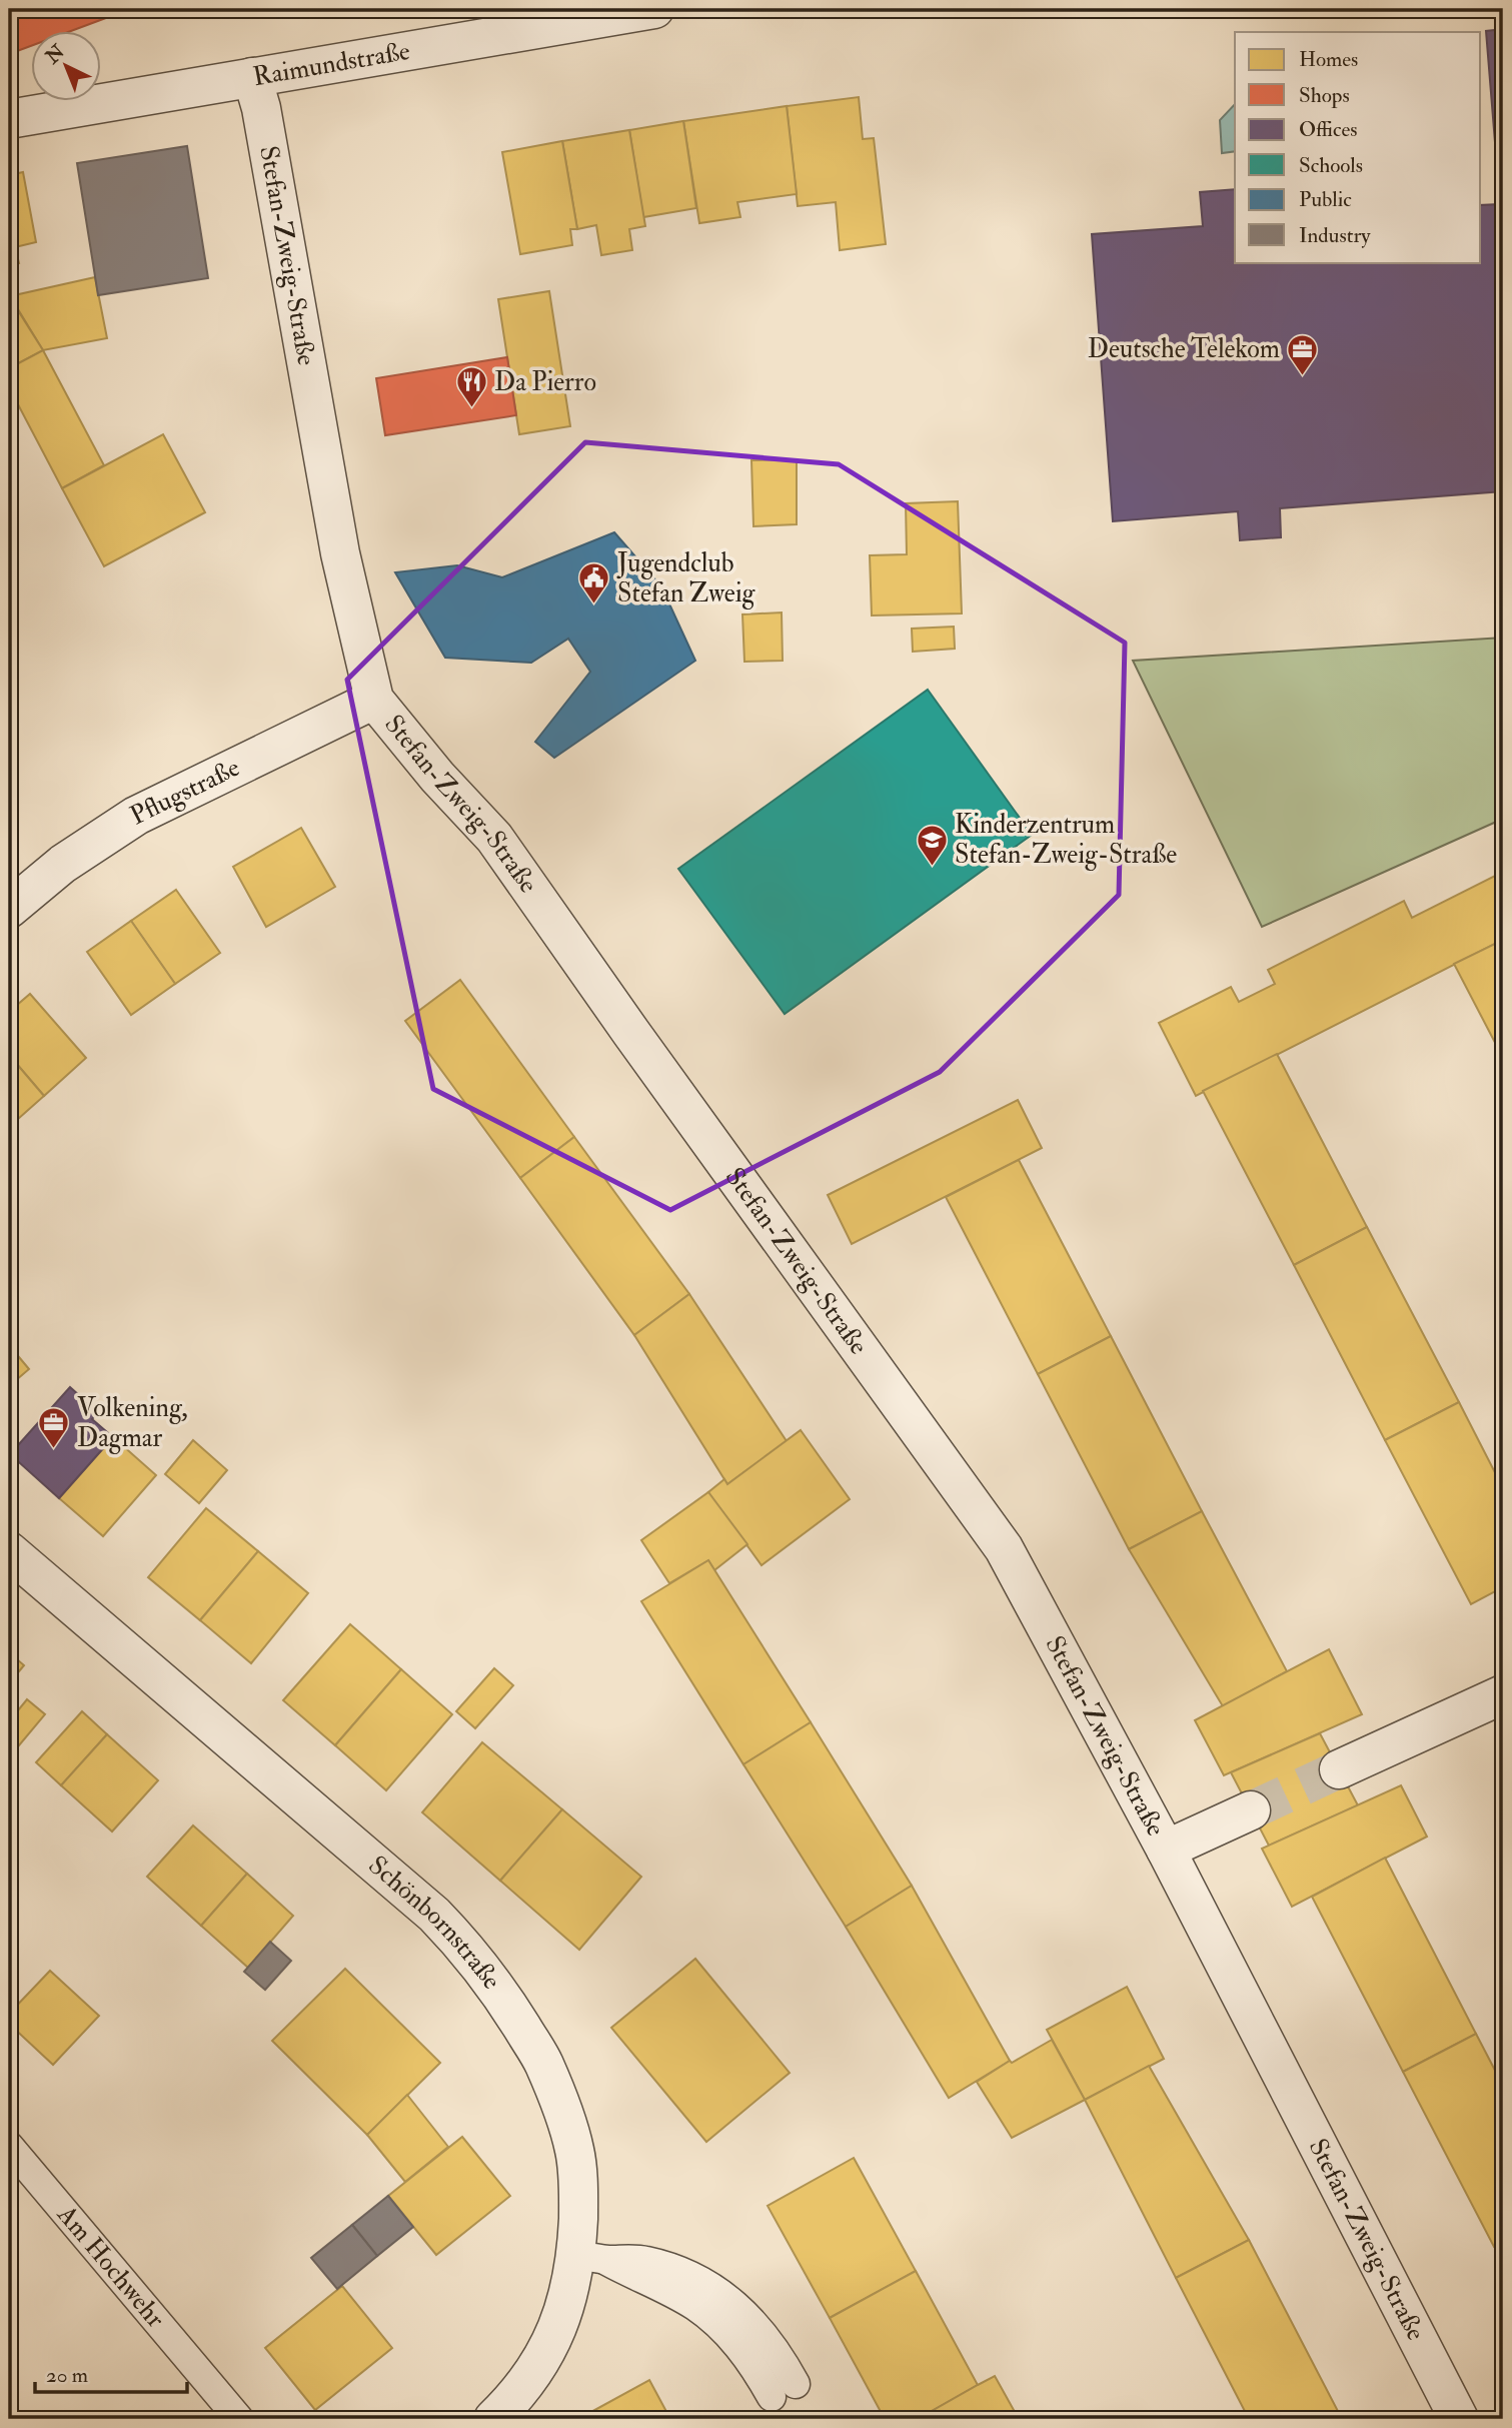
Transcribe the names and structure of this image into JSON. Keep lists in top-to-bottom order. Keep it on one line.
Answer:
{"streets":{"street":["Raimundstraße","Stefan-Zweig-Straße","Pflugstraße","Schönbornstraße"],"lane":["Am Hochwehr"]},"crossings":[["Raimundstraße","Stefan-Zweig-Straße"],["Stefan-Zweig-Straße","Pflugstraße"]],"places":{"office":["Deutsche Telekom","Volkening, Dagmar"],"restaurant":["Da Pierro"],"public building":["Jugendclub Stefan Zweig"],"school or university":["Kinderzentrum Stefan-Zweig-Straße"]},"legend":["Homes","Shops","Offices","Schools","Public","Industry"],"scale_bar":"20 m","north":"top left"}
